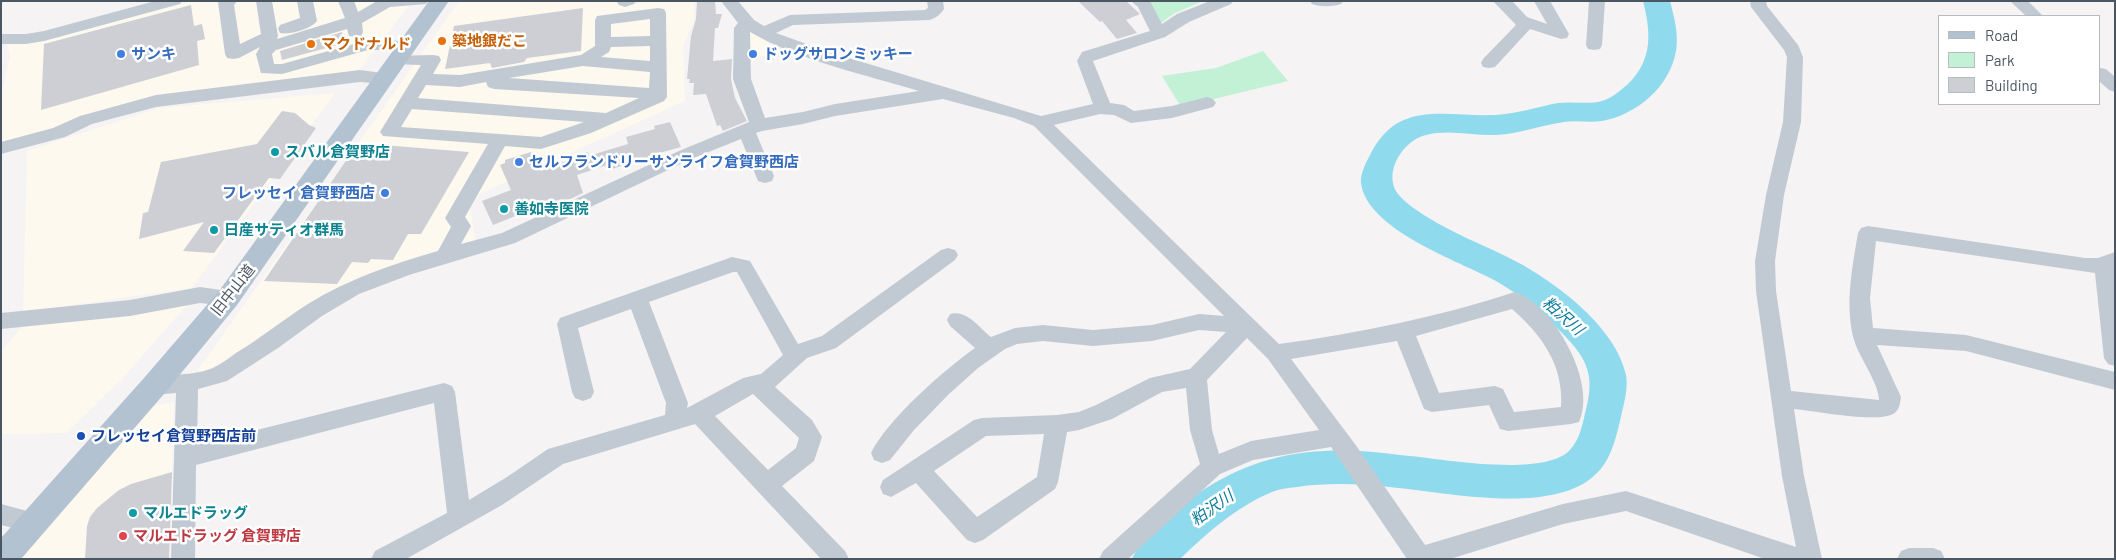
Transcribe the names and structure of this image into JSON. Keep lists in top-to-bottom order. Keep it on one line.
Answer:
{"streets":{"main road":["旧中山道"]},"water":["粕沢川"],"places":["築地銀だこ","マクドナルド","サンキ","ドッグサロンミッキー","スバル倉賀野店","セルフランドリーサンライフ倉賀野西店","フレッセイ 倉賀野西店","善如寺医院","日産サティオ群馬","フレッセイ倉賀野西店前","マルエドラッグ","マルエドラッグ 倉賀野店"],"legend":["Road","Park","Building"]}
